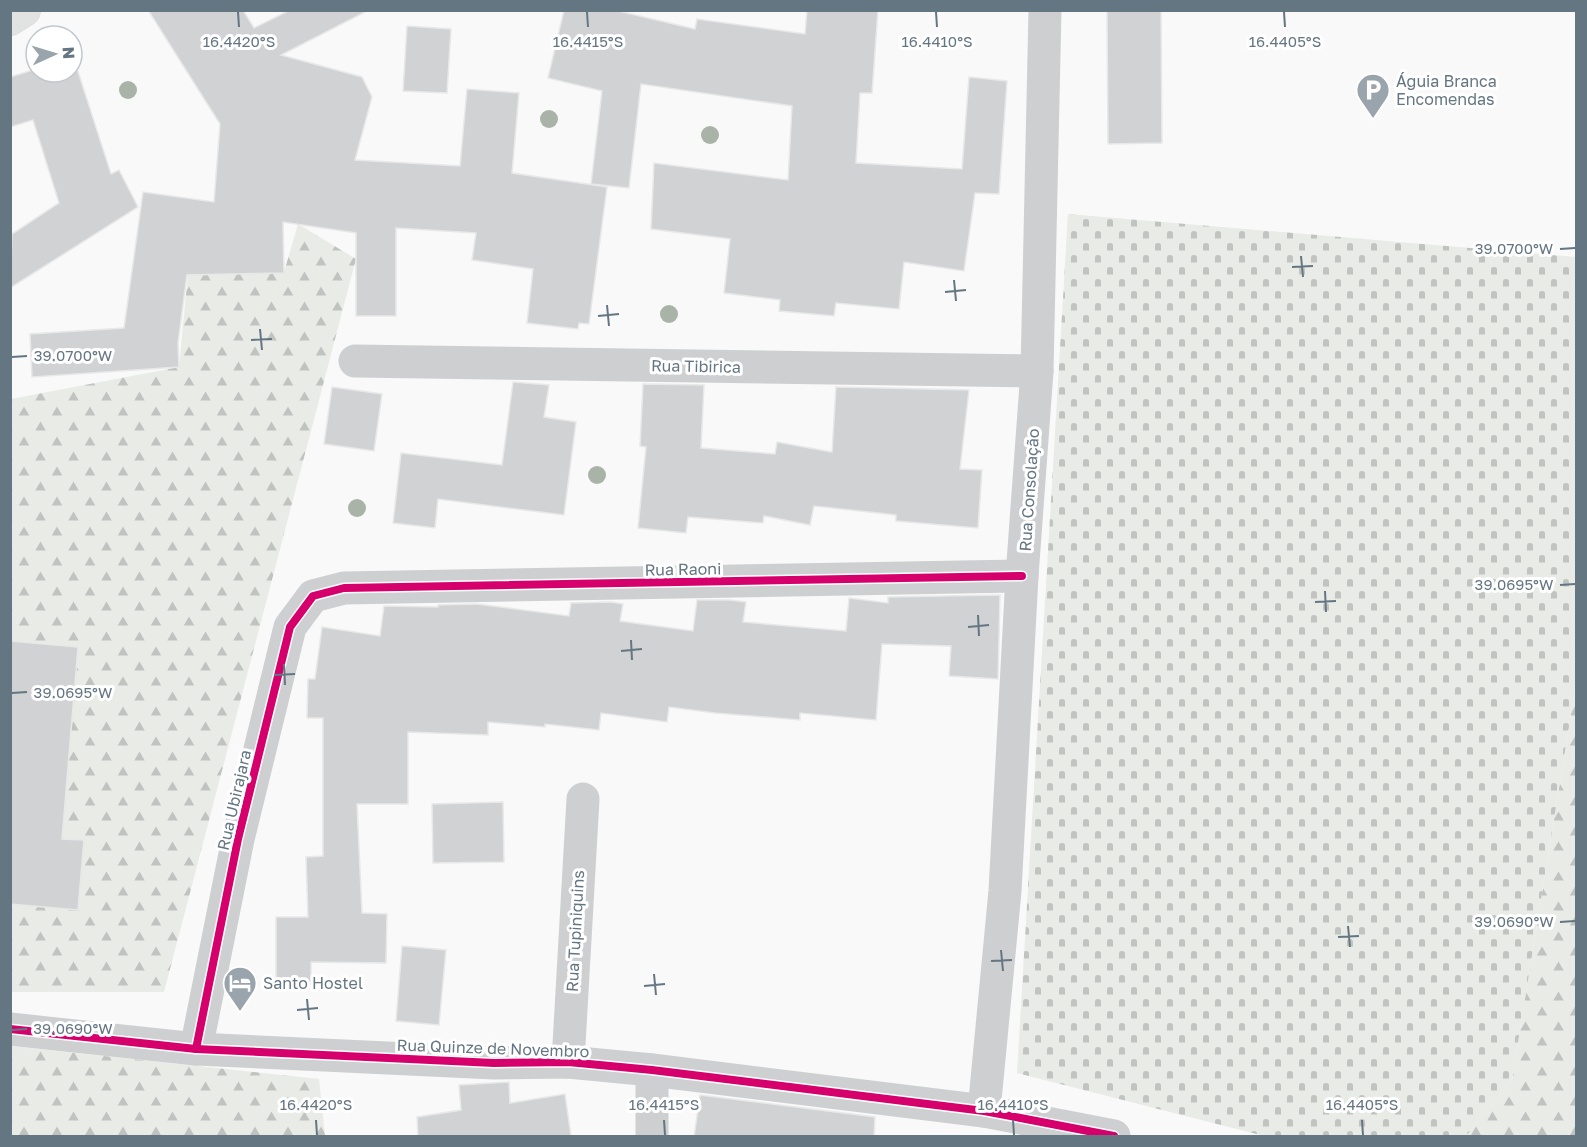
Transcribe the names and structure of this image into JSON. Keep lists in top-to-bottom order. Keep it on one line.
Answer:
{"streets":{"street":["Rua Tibirica","Rua Consolação","Rua Raoni","Rua Ubirajara","Rua Tupiniquins","Rua Quinze de Novembro"]},"crossings":[["Rua Tibirica","Rua Consolação"],["Rua Consolação","Rua Raoni"],["Rua Consolação","Rua Quinze de Novembro"],["Rua Raoni","Rua Ubirajara"],["Rua Ubirajara","Rua Quinze de Novembro"],["Rua Tupiniquins","Rua Quinze de Novembro"]],"places":{"parking":["Águia Branca Encomendas"],"hotel":["Santo Hostel"]},"north":"right","coordinates":["16.4420°S","16.4415°S","16.4410°S","16.4405°S","39.0700°W","39.0695°W","39.0690°W"]}
